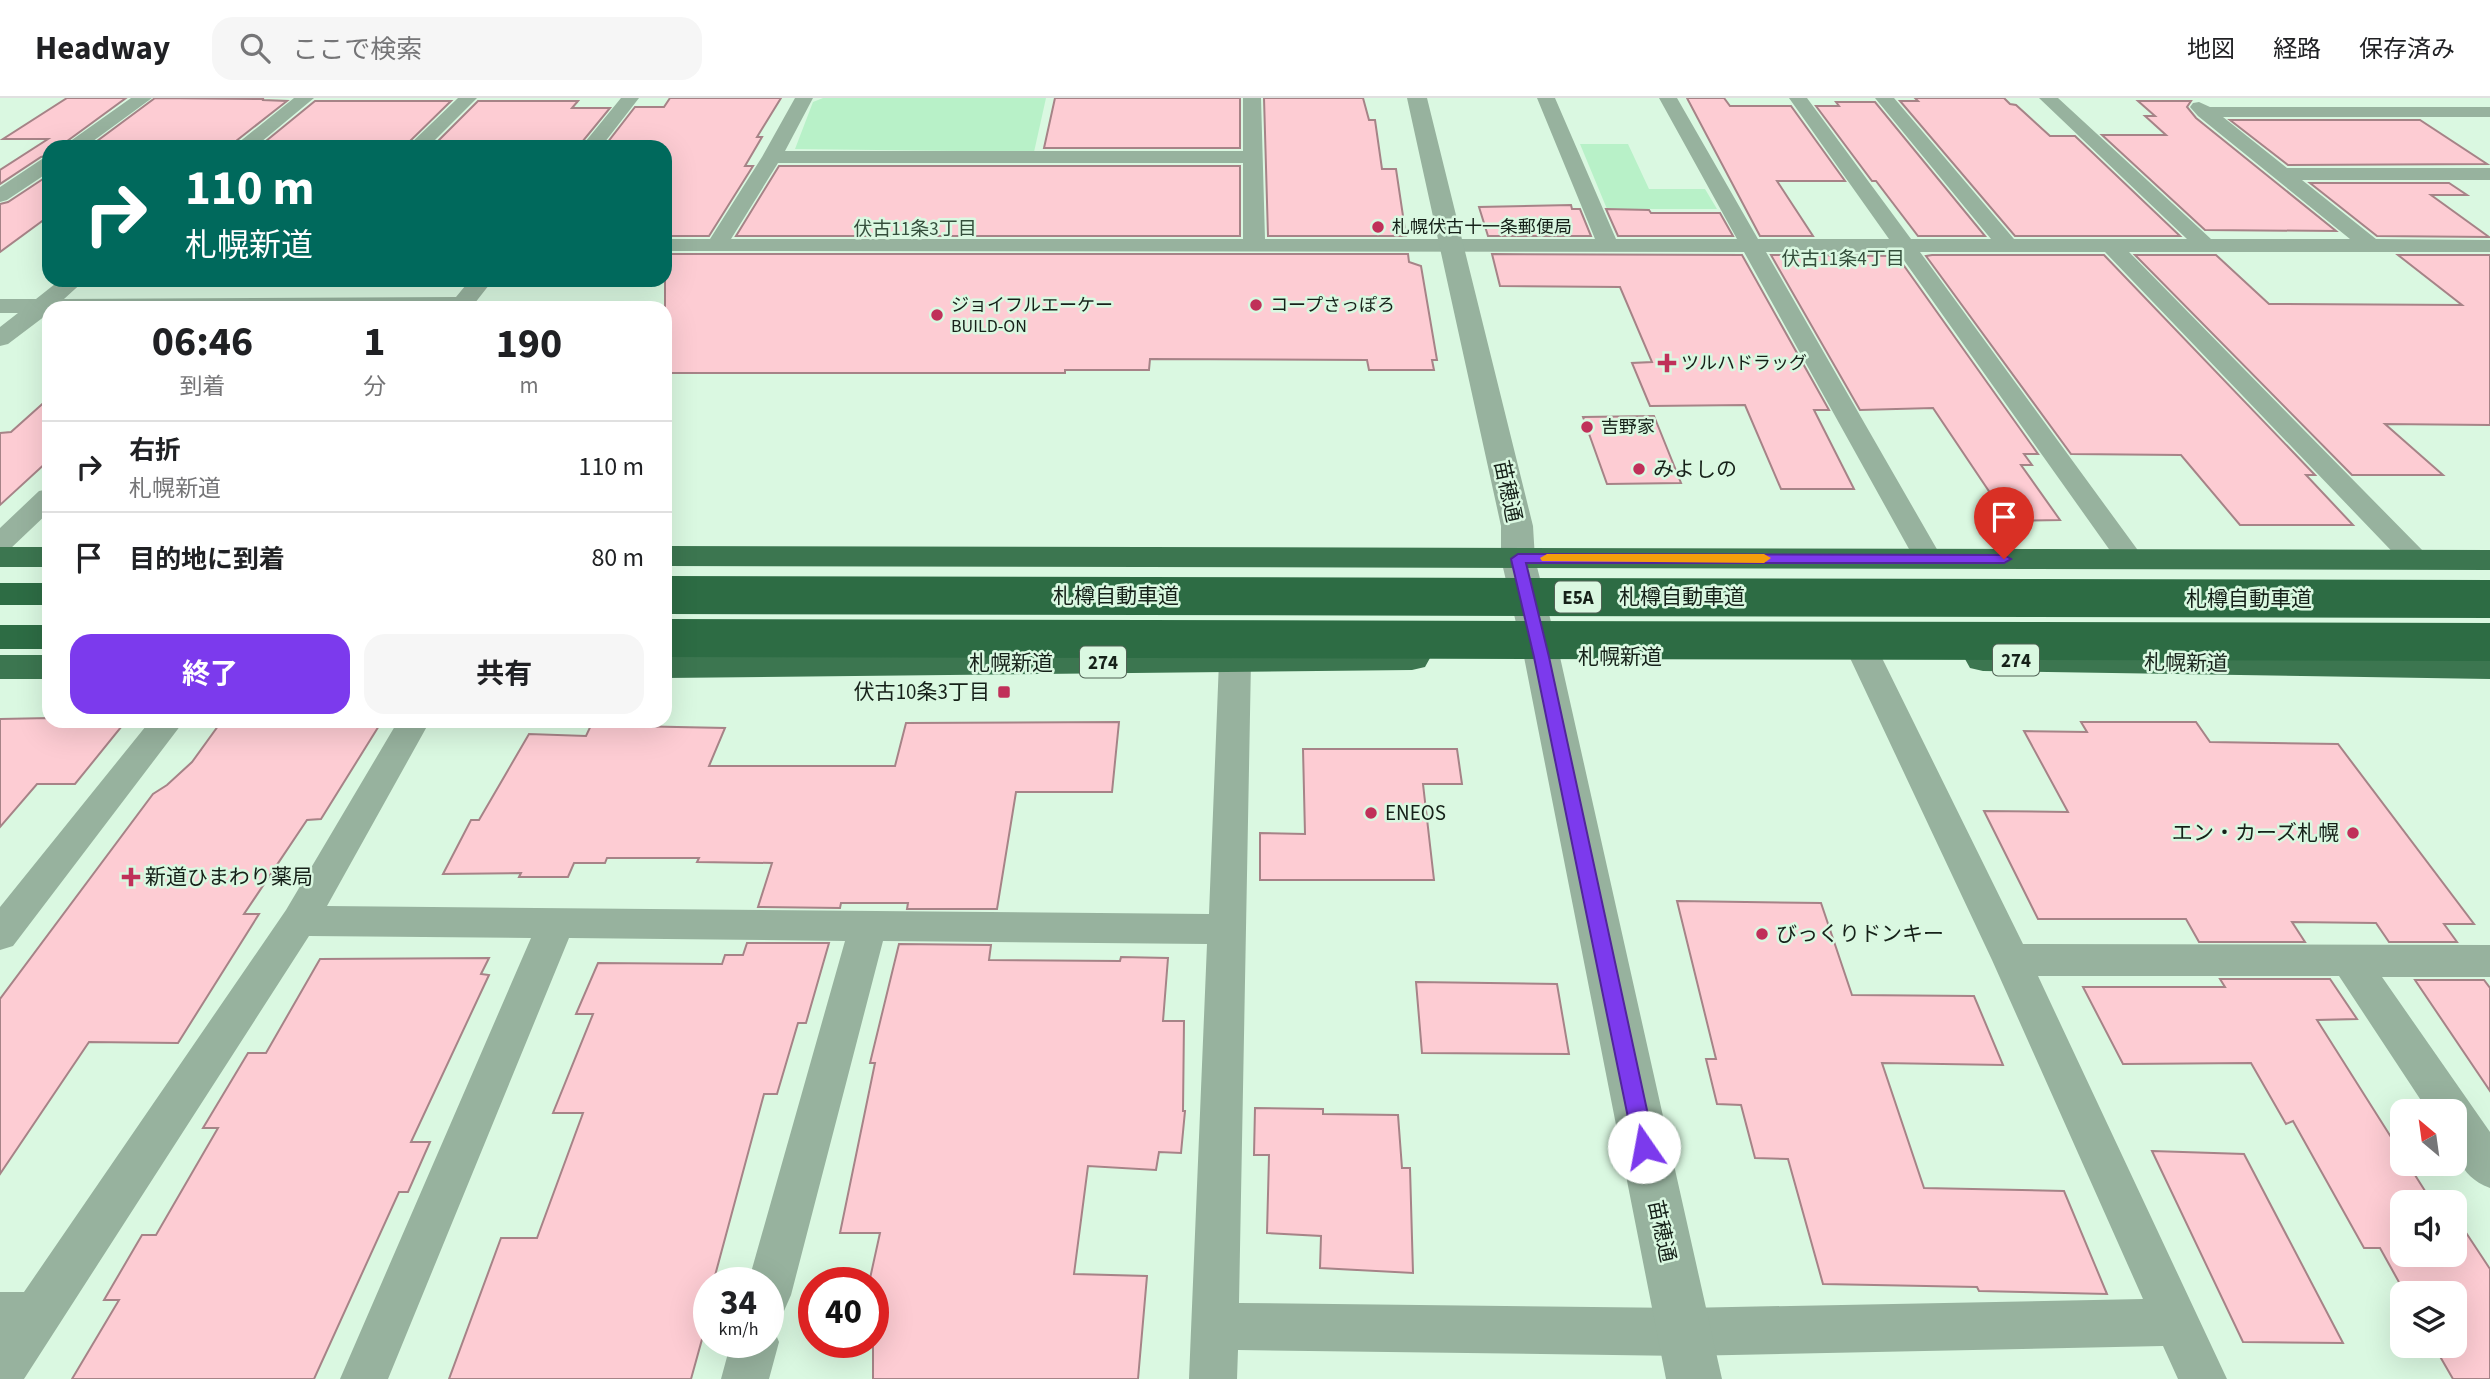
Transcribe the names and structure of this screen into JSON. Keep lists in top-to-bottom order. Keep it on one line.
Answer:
{"streets":{"highway":["札樽自動車道","E5A","札幌新道","274"],"street":["苗穂通"]},"crossings":[["苗穂通","札幌新道"]],"districts":["伏古11条3丁目","伏古11条4丁目"],"places":{"other":["札幌伏古十一条郵便局","コープさっぽろ","ジョイフルエーケー BUILD-ON","吉野家","みよしの","ENEOS","エン・カーズ札幌","びっくりドンキー"],"health":["ツルハドラッグ","新道ひまわり薬局"],"transit":["伏古10条3丁目"]},"north":"top left","page":{"header":"Headway","search":"ここで検索","nav":["地図","経路","保存済み"],"turn":["110 m","札幌新道"],"eta":["06:46","到着","1","分","190","m"],"list":[{"name":"右折","note":"札幌新道","value":"110 m"},{"name":"目的地に到着","value":"80 m"}],"buttons":["終了","共有"],"speed":"34 km/h","limit":"40"}}
